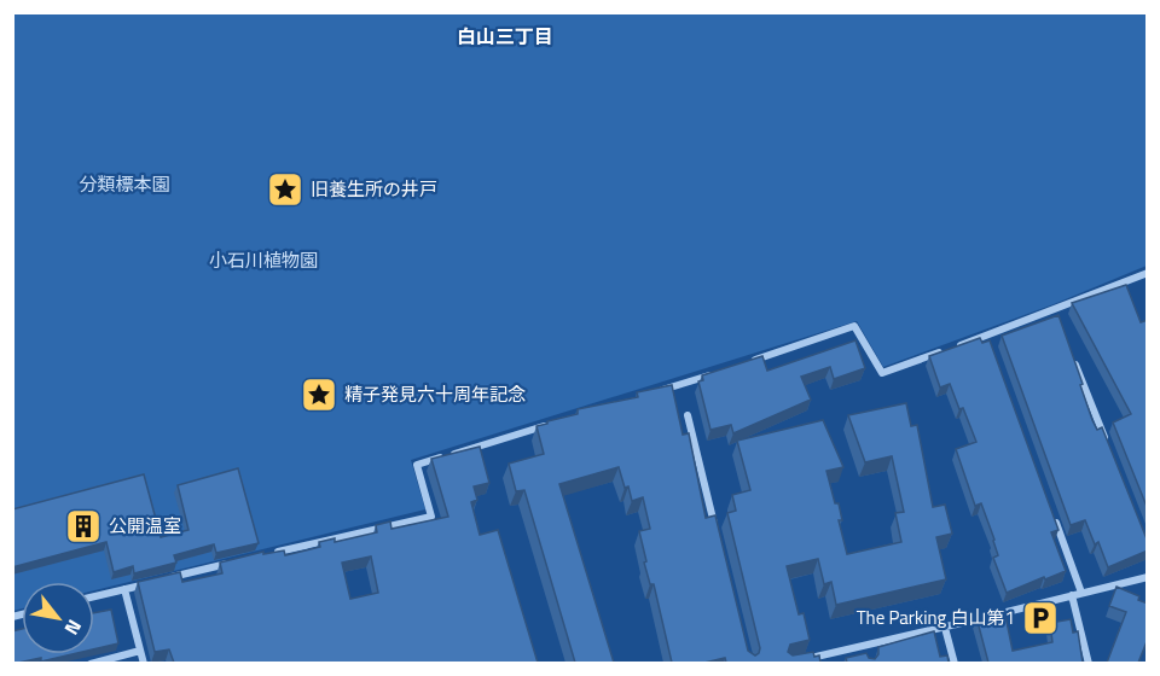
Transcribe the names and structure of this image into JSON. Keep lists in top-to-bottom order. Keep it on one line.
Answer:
{"districts":["白山三丁目"],"parks":["分類標本園","小石川植物園"],"places":{"place":["旧養生所の井戸","精子発見六十周年記念"],"building":["公開温室"],"parking":["The Parking 白山第1"]},"north":"bottom right"}
